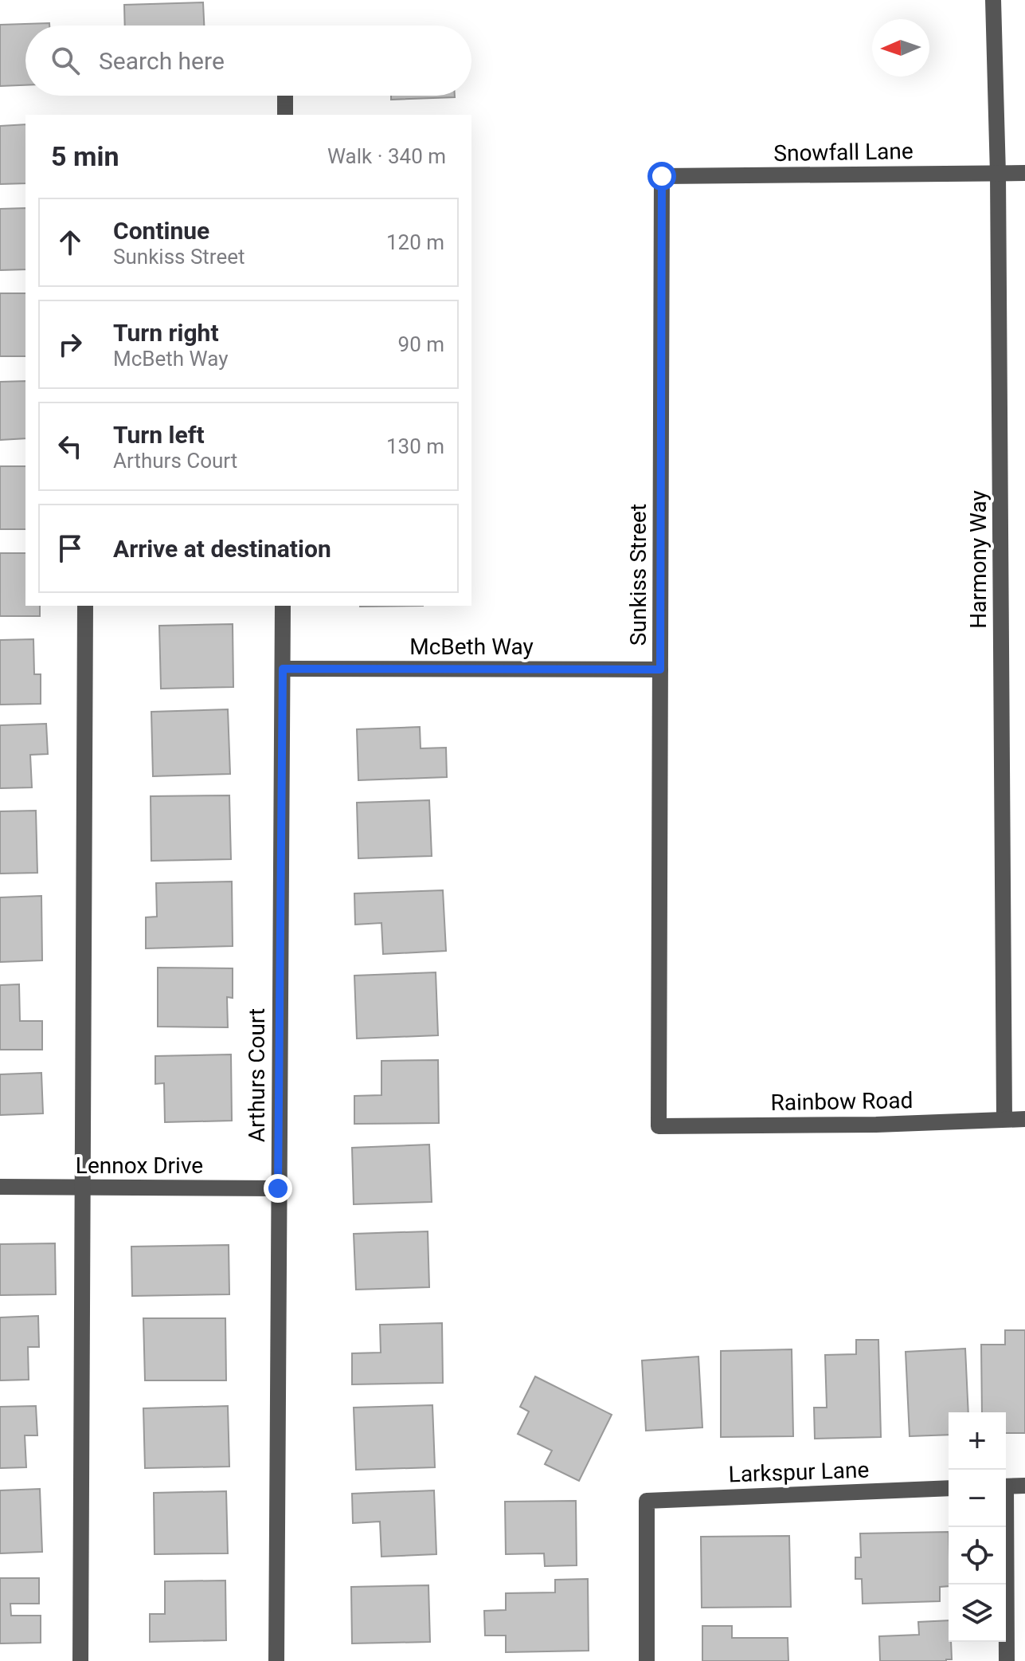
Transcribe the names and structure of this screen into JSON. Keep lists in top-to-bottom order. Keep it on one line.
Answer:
{"streets":{"street":["Snowfall Lane","Harmony Way","Sunkiss Street","McBeth Way","Arthurs Court","Rainbow Road","Lennox Drive","Larkspur Lane"]},"crossings":[["Snowfall Lane","Harmony Way"],["Snowfall Lane","Sunkiss Street"],["Harmony Way","Rainbow Road"],["Sunkiss Street","McBeth Way"],["Sunkiss Street","Rainbow Road"],["McBeth Way","Arthurs Court"],["Arthurs Court","Lennox Drive"]],"north":"left","page":{"search":"Search here","heading":["5 min","Walk · 340 m"],"list":[["Continue","Sunkiss Street","120 m"],["Turn right","McBeth Way","90 m"],["Turn left","Arthurs Court","130 m"],"Arrive at destination"],"map_buttons":["+","−"]}}
